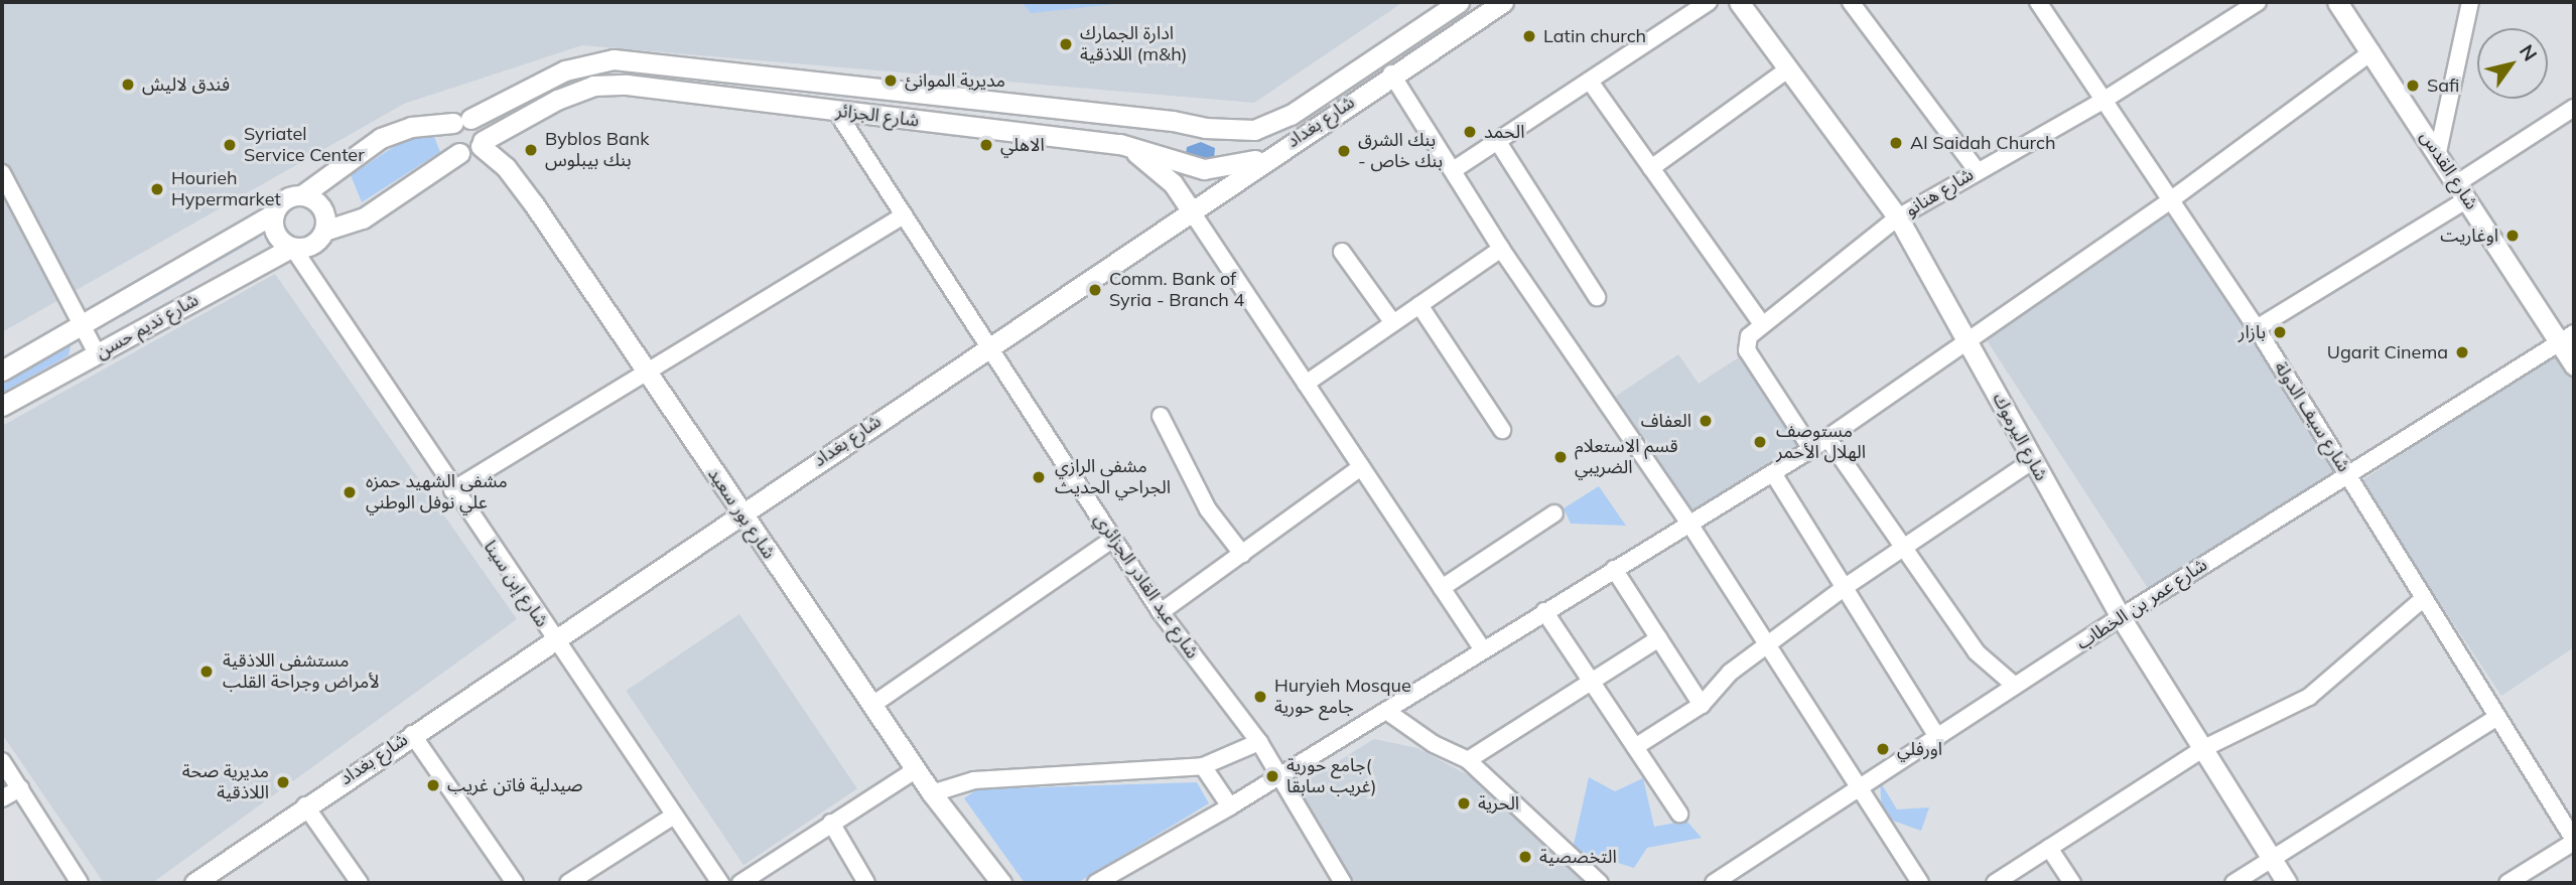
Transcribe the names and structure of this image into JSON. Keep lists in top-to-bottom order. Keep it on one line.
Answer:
{"streets":{"main road":["شارع الجزائر","شارع بغداد","شارع القدس","شارع نديم حسن","شارع اليرموك","شارع بور سعيد"],"street":["شارع هنانو","شارع سيف الدولة","شارع إبن سينا","شارع عبد القادر الجزائري","شارع عمر بن الخطاب"]},"crossings":[["شارع الجزائر","شارع بغداد"],["شارع الجزائر","شارع بور سعيد"],["شارع الجزائر","شارع عبد القادر الجزائري"],["شارع بغداد","شارع بور سعيد"],["شارع بغداد","شارع إبن سينا"],["شارع بغداد","شارع عبد القادر الجزائري"],["شارع القدس","شارع عمر بن الخطاب"],["شارع هنانو","شارع سيف الدولة"],["شارع هنانو","شارع اليرموك"],["شارع نديم حسن","شارع إبن سينا"],["شارع سيف الدولة","شارع عمر بن الخطاب"],["شارع اليرموك","شارع عمر بن الخطاب"]],"places":["Latin church","ادارة الجمارك اللاذقية (m&h)","مديرية الموانئ","فندق لاليش","Safi","الحمد","Al Saidah Church","Syriatel Service Center","الاهلي","Byblos Bank بنك بيبلوس","بنك الشرق - بنك خاص","Hourieh Hypermarket","اوغاريت","Comm. Bank of Syria - Branch 4","بازار","Ugarit Cinema","العفاف","مستوصف الهلال الأحمر","قسم الاستعلام الضريبي","مشفى الرازي الجراحي الحديث","مشفى الشهيد حمزه علي نوفل الوطني","مستشفى اللاذقية لأمراض وجراحة القلب","Huryieh Mosque جامع حورية","اورفلي","جامع حورية( غريب سابقا)","مديرية صحة اللاذقية","صيدلية فاتن غريب","الحرية","التخصصية"],"north":"top right"}
